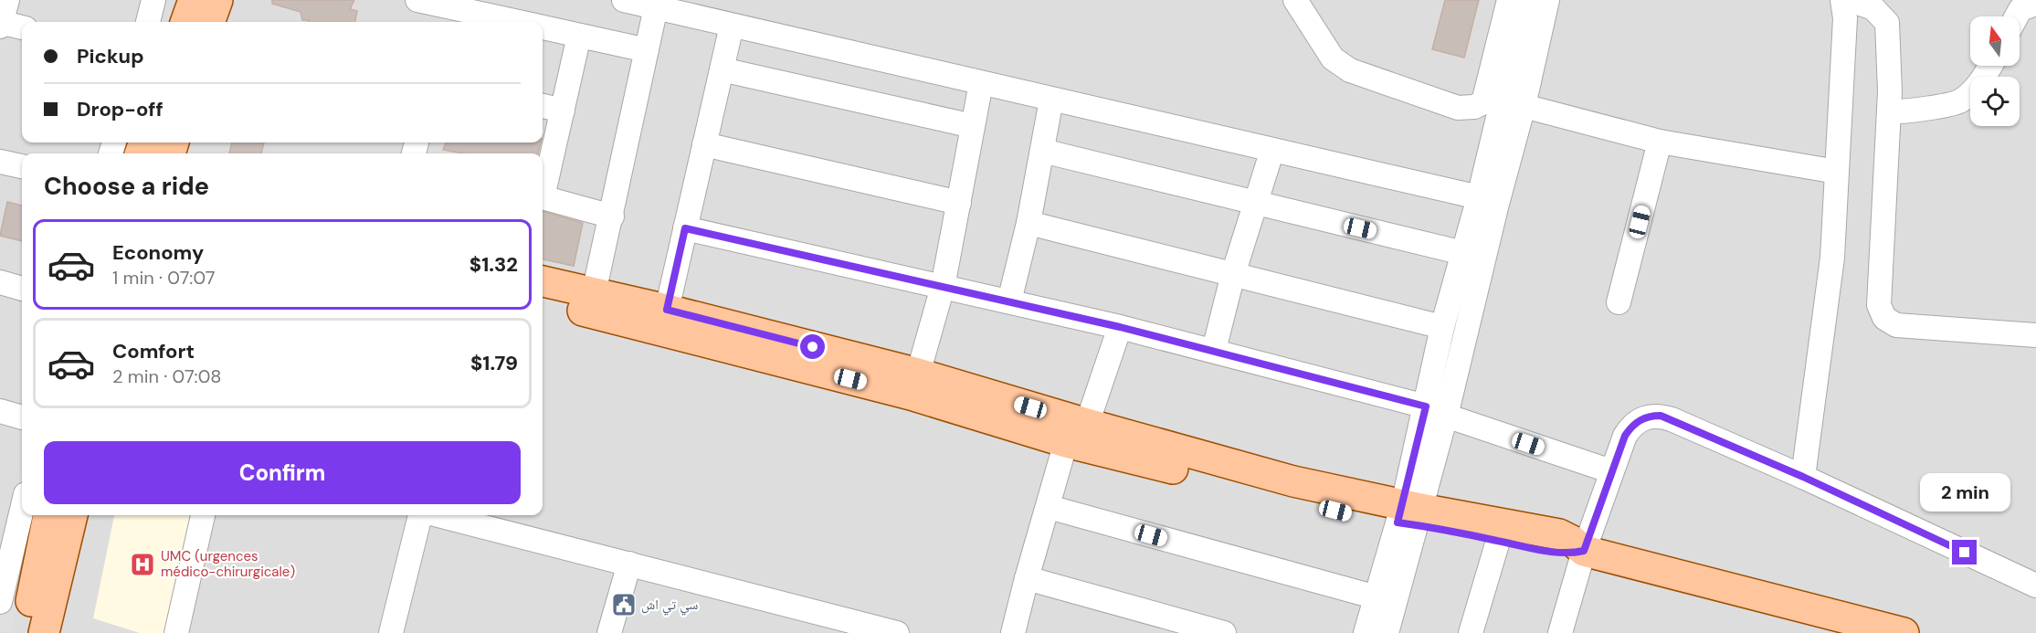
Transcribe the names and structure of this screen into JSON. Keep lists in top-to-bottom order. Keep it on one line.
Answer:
{"places":{"hospital":["UMC (urgences médico-chirurgicale)"],"public building":["سي تي اش"]},"north":"top","page":{"banner":["Pickup","Drop-off"],"heading":"Choose a ride","list":[{"name":"Economy","note":"1 min · 07:07","value":"$1.32"},{"name":"Comfort","note":"2 min · 07:08","value":"$1.79"}],"buttons":"Confirm","bubble":"2 min"}}
